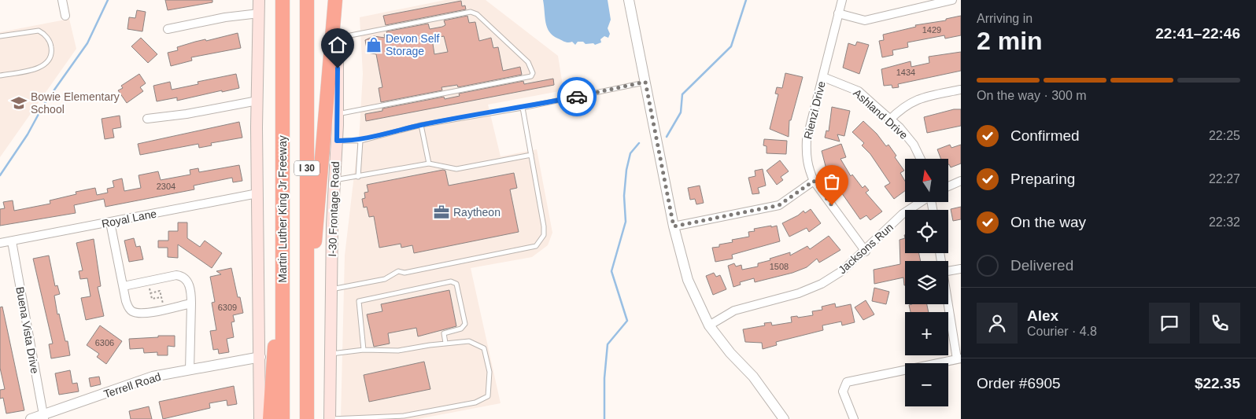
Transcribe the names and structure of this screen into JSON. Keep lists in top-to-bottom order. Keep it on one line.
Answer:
{"streets":{"highway":["I 30","Martin Luther King Jr Freeway"],"main road":["I-30 Frontage Road"],"street":["Rienzi Drive","Ashland Drive","Royal Lane","Jacksons Run","Buena Vista Drive","Terrell Road"]},"crossings":[["Rienzi Drive","Ashland Drive"],["Rienzi Drive","Jacksons Run"],["Royal Lane","Buena Vista Drive"],["Buena Vista Drive","Terrell Road"]],"places":{"shop":["Devon Self Storage"],"school or university":["Bowie Elementary School"],"office":["Raytheon"]},"house_numbers":["1429","1434","2304","1508","6309","6306"],"north":"top","page":{"heading":["2 min","Arriving in","22:41–22:46"],"panel":["Alex","Courier · 4.8","Order #6905","$22.35"],"bar":"On the way · 300 m","list":[["Confirmed","22:25"],["Preparing","22:27"],["On the way","22:32"],"Delivered"],"map_buttons":["+","−"]}}
